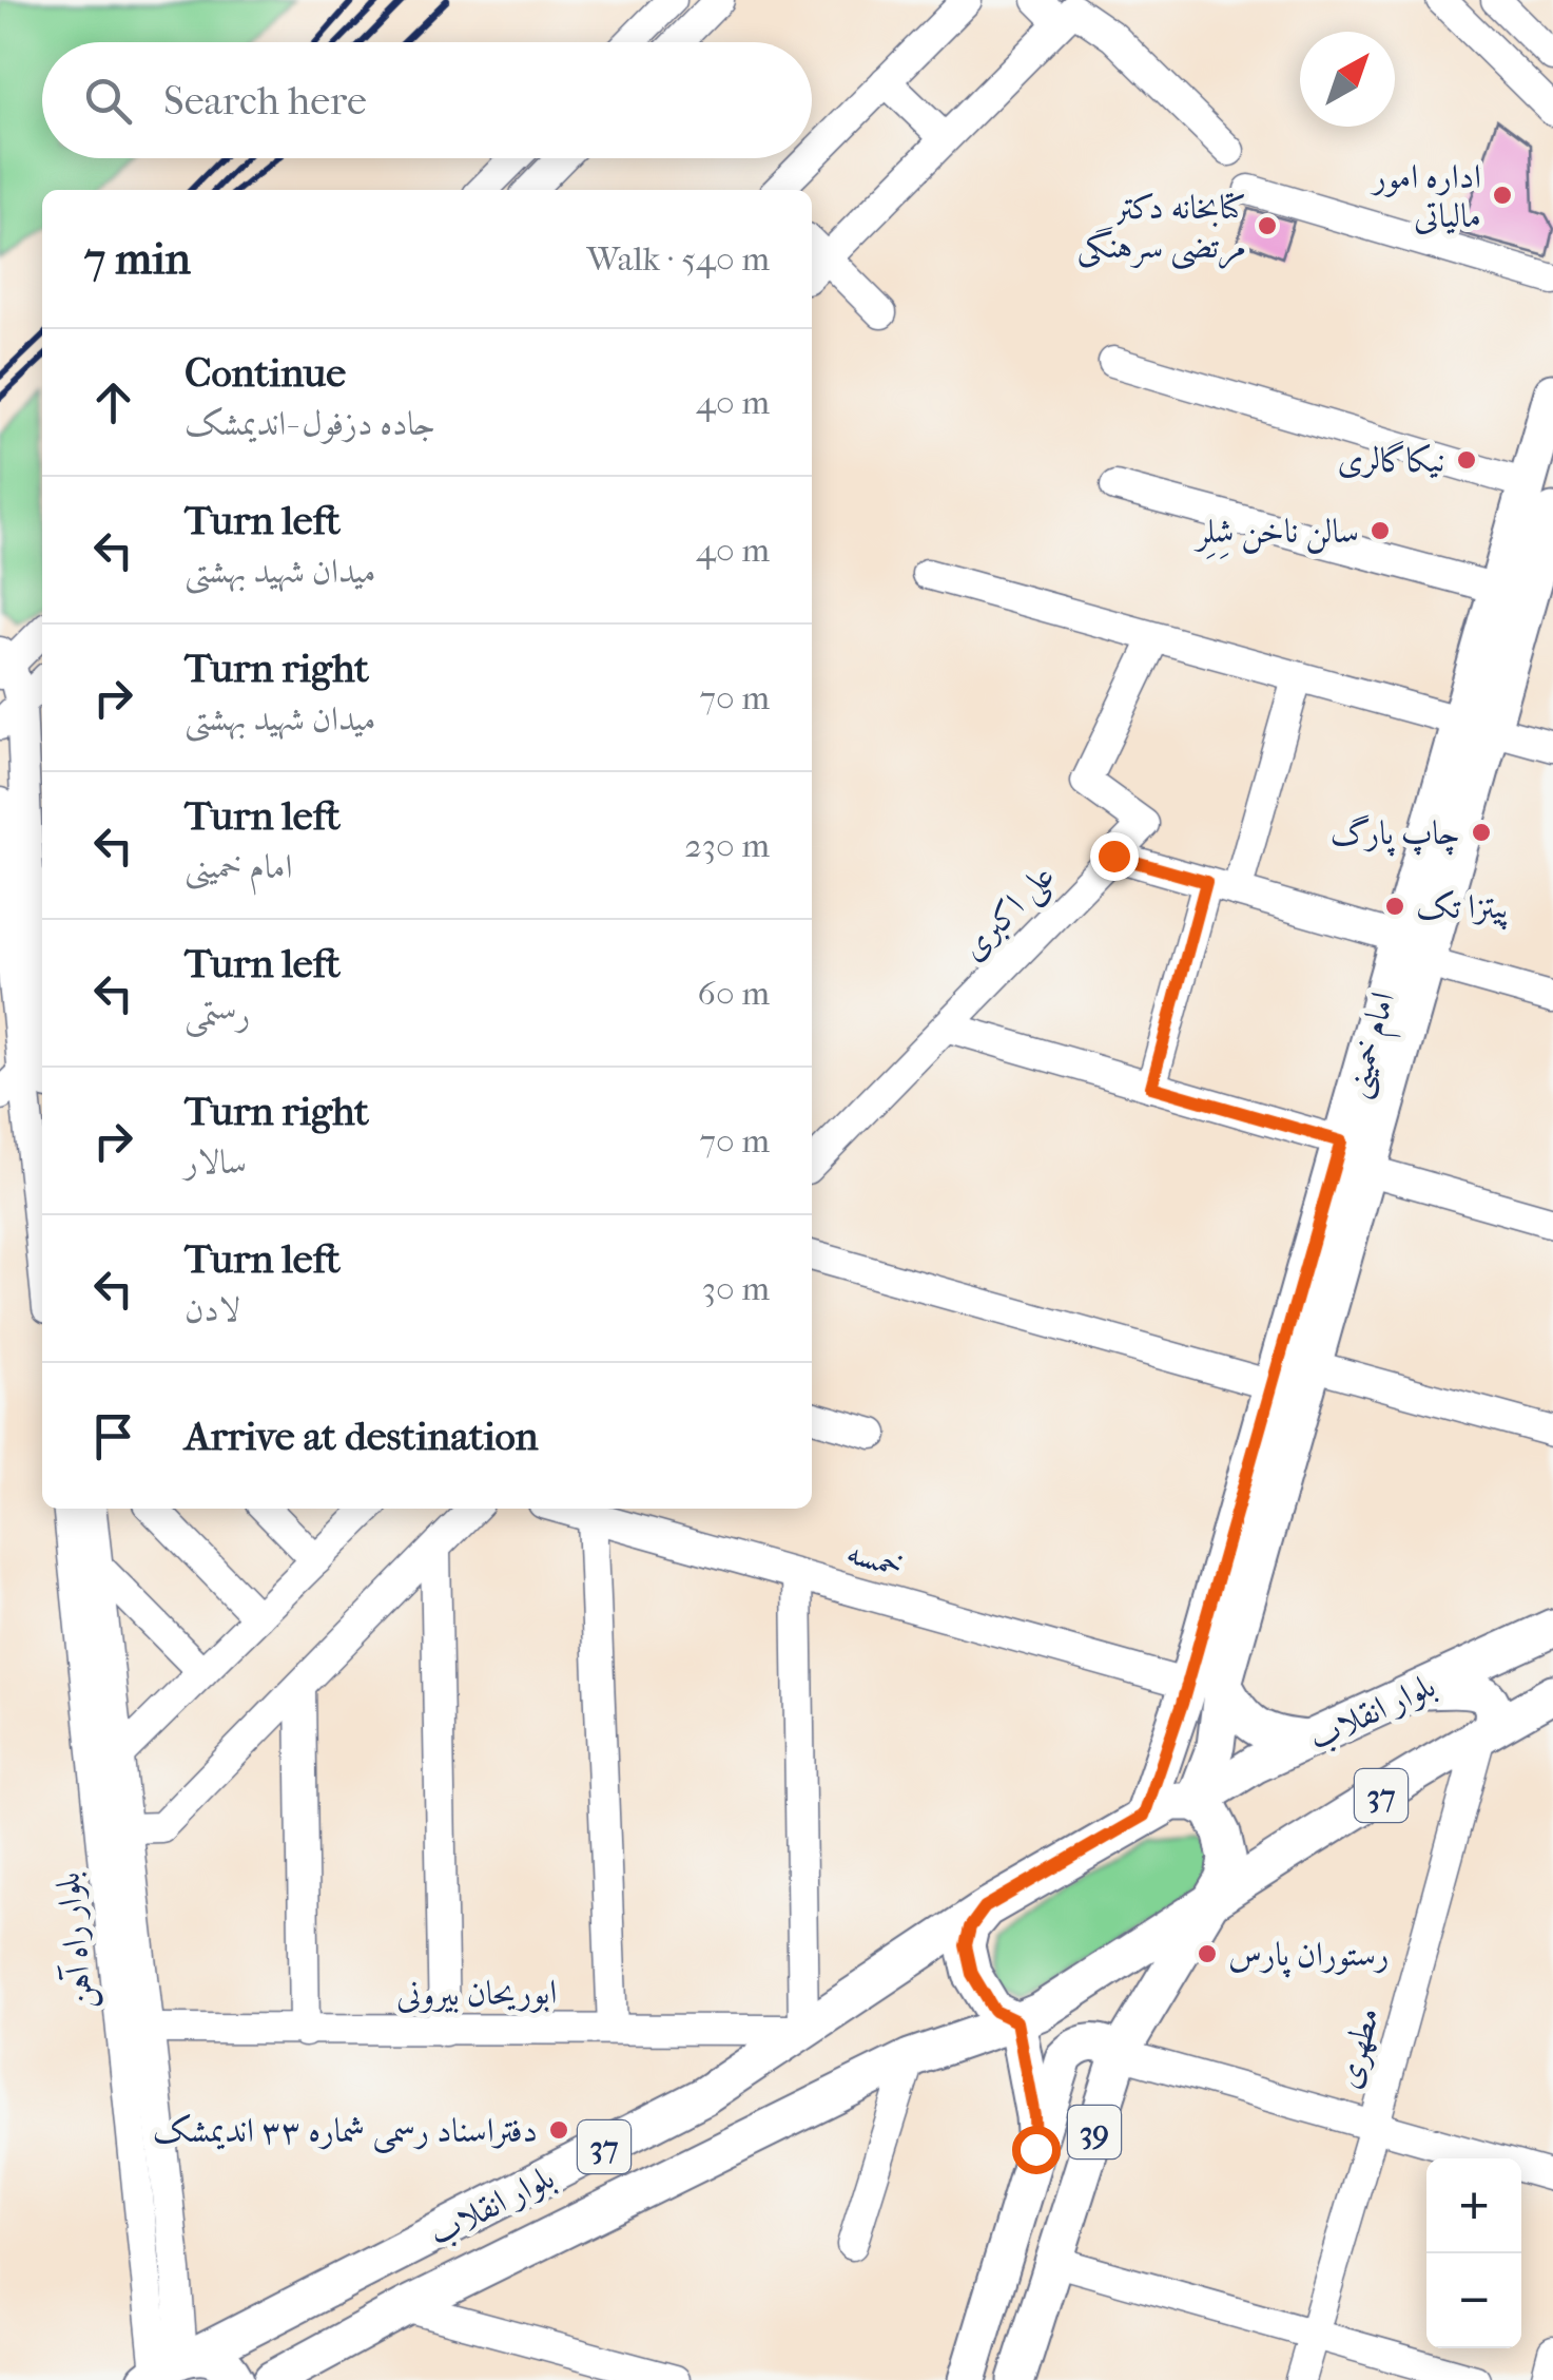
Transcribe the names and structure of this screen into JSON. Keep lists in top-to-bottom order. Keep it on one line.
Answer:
{"streets":{"main road":["امام خمینی","بلوار انقلاب","37","39"],"street":["علی اکبری","خمسه","بلوار راه آهن","ابوریحان بیرونی","مطهری"]},"crossings":[["امام خمینی","خمسه"],["امام خمینی","بلوار انقلاب"],["امام خمینی","37"],["بلوار انقلاب","37"],["بلوار انقلاب","بلوار راه آهن"],["بلوار انقلاب","ابوریحان بیرونی"],["بلوار انقلاب","مطهری"],["بلوار انقلاب","39"],["37","39"],["بلوار راه آهن","ابوریحان بیرونی"]],"places":["اداره امور مالیاتی","کتابخانه دکتر مرتضی سرهنگی","نیکاگالری","سالن ناخن شِلِر","چاپ پارگ","پیتزا تک","رستوران پارس","دفتراسناد رسمی شماره ۳۳ اندیمشک"],"north":"top right","page":{"search":"Search here","heading":["7 min","Walk · 540 m"],"list":[["Continue","جاده دزفول -اندیمشک","40 m"],["Turn left","میدان شهید بهشتی","40 m"],["Turn right","میدان شهید بهشتی","70 m"],["Turn left","امام خمینی","230 m"],["Turn left","رستمی","60 m"],["Turn right","سالار","70 m"],["Turn left","لادن","30 m"],"Arrive at destination"],"map_buttons":["+","−"]}}
